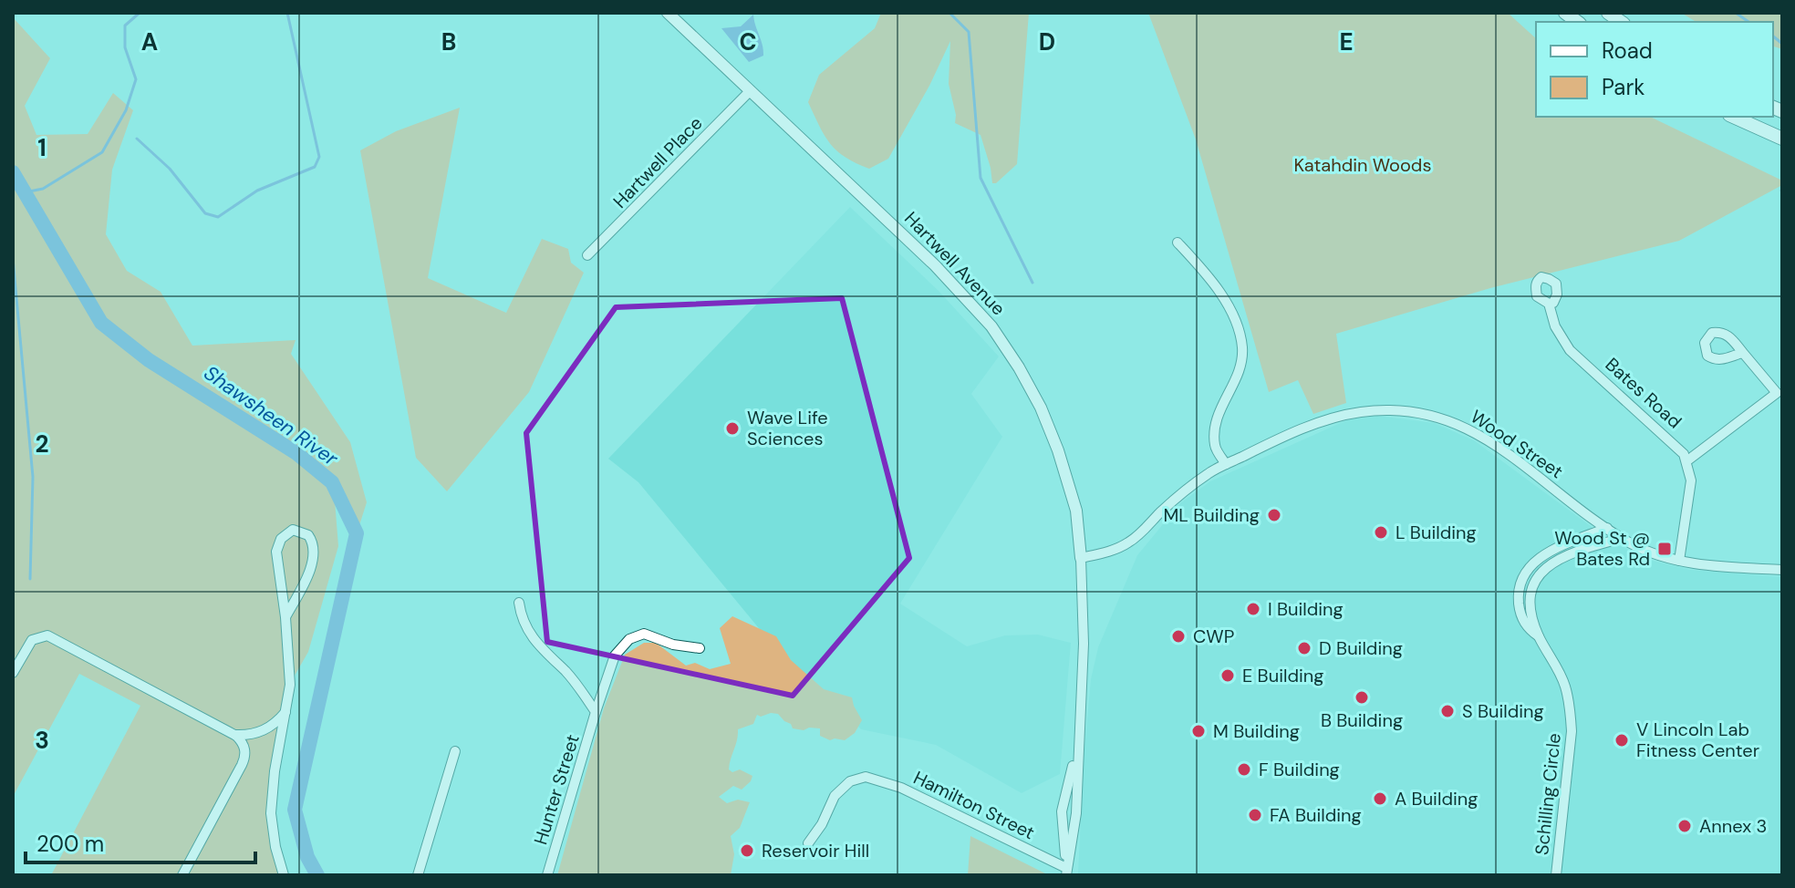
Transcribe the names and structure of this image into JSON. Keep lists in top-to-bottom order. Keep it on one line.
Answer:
{"streets":{"main road":["Hartwell Avenue"],"street":["Hartwell Place","Bates Road","Wood Street","Hunter Street","Schilling Circle","Hamilton Street"]},"crossings":[["Hartwell Place","Hartwell Avenue"],["Hartwell Avenue","Wood Street"],["Hartwell Avenue","Hamilton Street"],["Wood Street","Schilling Circle"]],"water":["Shawsheen River"],"parks":["Katahdin Woods"],"places":{"other":["Wave Life Sciences","ML Building","L Building","I Building","CWP","D Building","E Building","B Building","S Building","M Building","V Lincoln Lab Fitness Center","F Building","A Building","FA Building","Annex 3","Reservoir Hill"],"transit":["Wood St @ Bates Rd"]},"legend":["Road","Park"],"scale_bar":"200 m","grid":{"columns":["A","B","C","D","E"],"rows":["1","2","3"]}}
